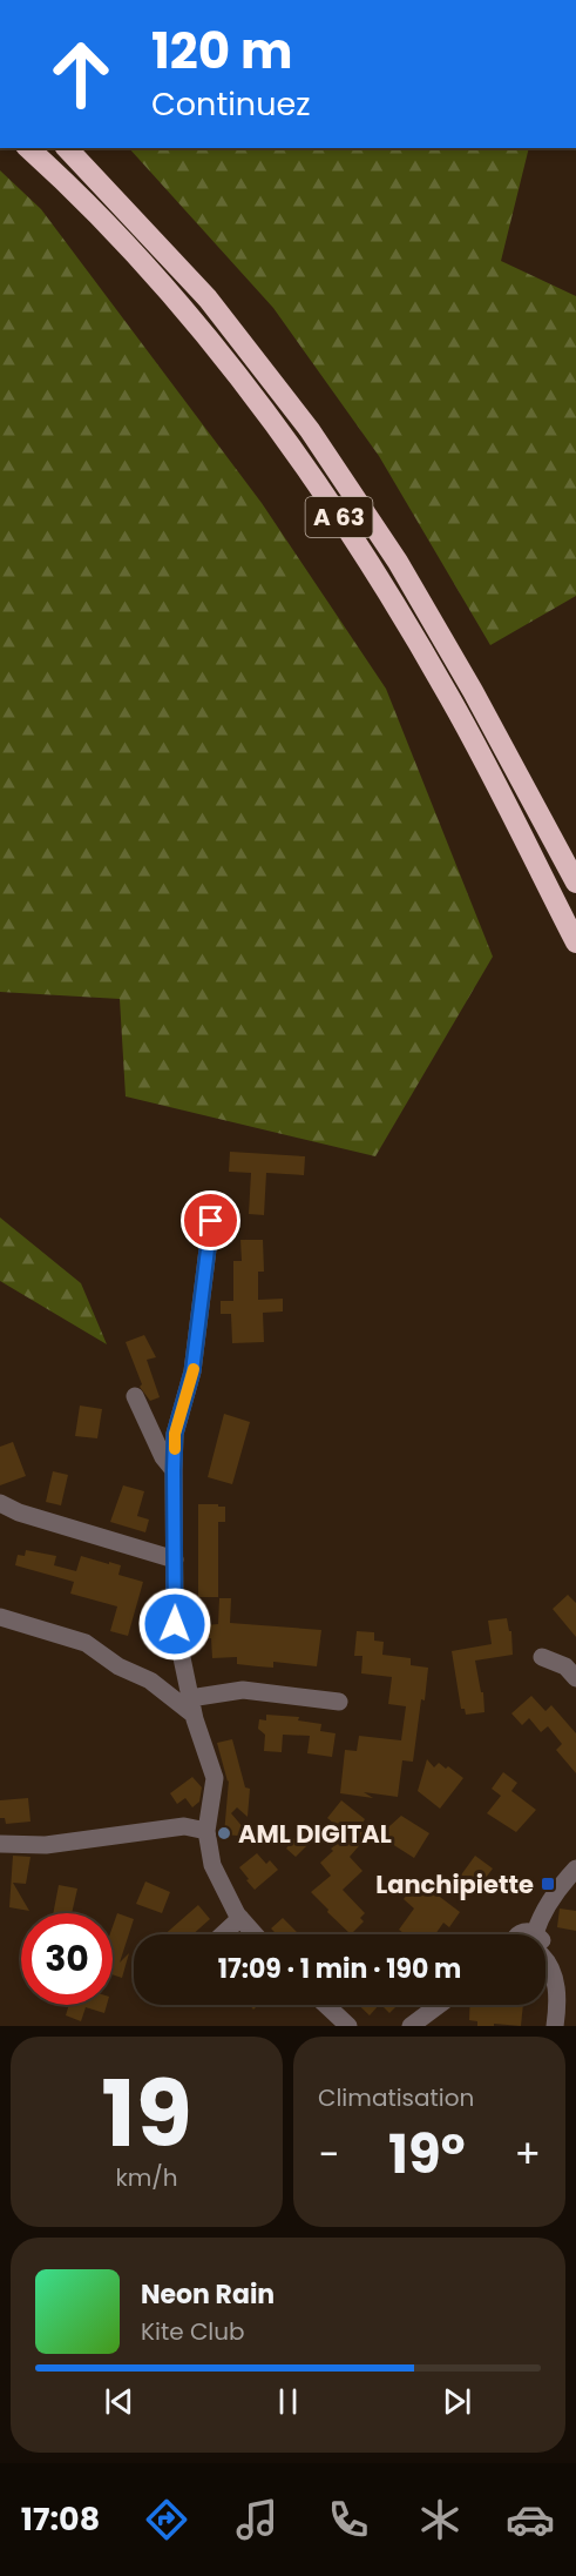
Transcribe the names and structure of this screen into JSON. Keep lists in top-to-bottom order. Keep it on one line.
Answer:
{"streets":{"highway":["A 63"]},"places":{"other":["AML DIGITAL"],"transit":["Lanchipiette"]},"page":{"turn":["120 m","Continuez"],"limit":"30","trip":"17:09 · 1 min · 190 m","tile":[["19","km/h"],"Climatisation"],"heat":["−","19°","+"],"song":["Neon Rain","Kite Club"],"tabs":"17:08"}}
